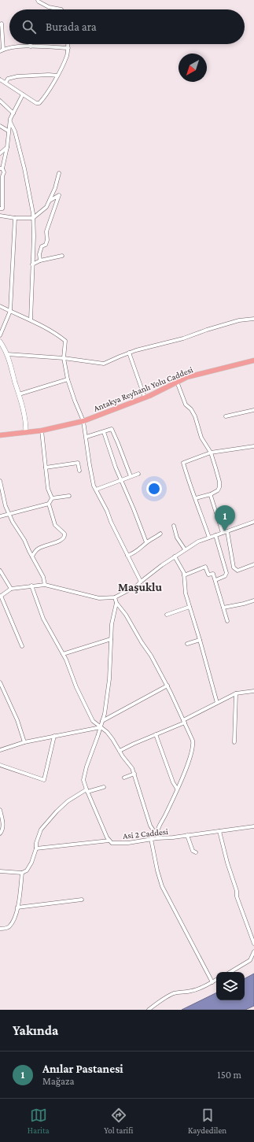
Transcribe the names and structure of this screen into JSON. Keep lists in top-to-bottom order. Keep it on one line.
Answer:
{"streets":{"main road":["Antakya Reyhanlı Yolu Caddesi"],"street":["Asi 2 Caddesi"]},"districts":["Maşuklu"],"north":"bottom left","page":{"search":"Burada ara","pins":"1","heading":"Yakında","list":[{"mark":"1","name":"Anılar Pastanesi","note":"Mağaza","value":"150 m"}],"nav":["Harita","Yol tarifi","Kaydedilen"]}}
